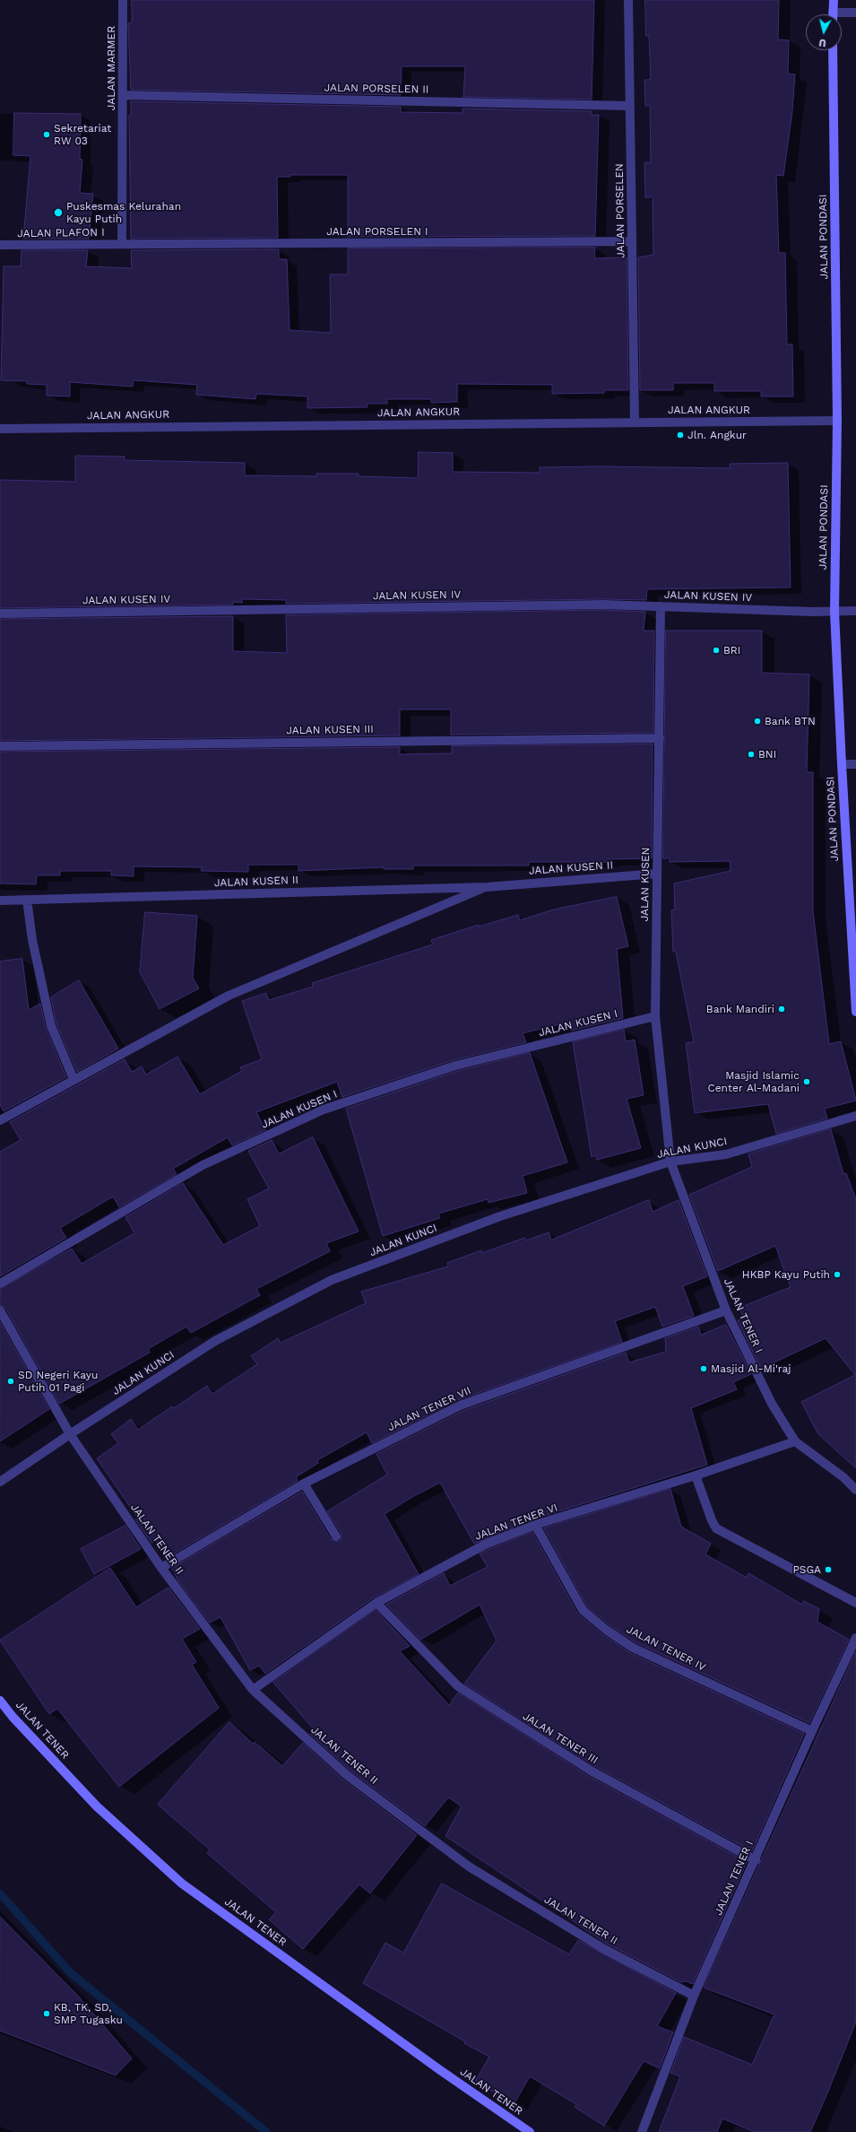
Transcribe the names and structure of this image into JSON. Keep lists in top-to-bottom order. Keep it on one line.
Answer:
{"streets":{"street":["JALAN MARMER","JALAN PORSELEN II","JALAN PORSELEN","JALAN PORSELEN I","JALAN PLAFON I","JALAN PONDASI","JALAN ANGKUR","JALAN KUSEN IV","JALAN KUSEN III","JALAN KUSEN II","JALAN KUSEN","JALAN KUSEN I","JALAN KUNCI","JALAN TENER I","JALAN TENER VII","JALAN TENER VI","JALAN TENER II","JALAN TENER IV","JALAN TENER","JALAN TENER III"]},"crossings":[["JALAN MARMER","JALAN PORSELEN II"],["JALAN MARMER","JALAN PORSELEN I"],["JALAN MARMER","JALAN PLAFON I"],["JALAN PORSELEN II","JALAN PORSELEN"],["JALAN PORSELEN","JALAN PORSELEN I"],["JALAN PORSELEN","JALAN ANGKUR"],["JALAN PORSELEN I","JALAN PLAFON I"],["JALAN PONDASI","JALAN ANGKUR"],["JALAN PONDASI","JALAN KUSEN IV"],["JALAN KUSEN IV","JALAN KUSEN"],["JALAN KUSEN III","JALAN KUSEN"],["JALAN KUSEN II","JALAN KUSEN"],["JALAN KUSEN","JALAN KUSEN I"],["JALAN KUSEN","JALAN KUNCI"],["JALAN KUSEN","JALAN TENER I"],["JALAN KUNCI","JALAN TENER I"],["JALAN KUNCI","JALAN TENER II"],["JALAN TENER I","JALAN TENER VII"],["JALAN TENER I","JALAN TENER VI"],["JALAN TENER I","JALAN TENER II"],["JALAN TENER I","JALAN TENER IV"],["JALAN TENER I","JALAN TENER III"],["JALAN TENER VII","JALAN TENER II"],["JALAN TENER VI","JALAN TENER II"],["JALAN TENER VI","JALAN TENER IV"],["JALAN TENER VI","JALAN TENER III"]],"places":["Sekretariat RW 03","Puskesmas Kelurahan Kayu Putih","Jln. Angkur","BRI","Bank BTN","BNI","Bank Mandiri","Masjid Islamic Center Al-Madani","HKBP Kayu Putih","Masjid Al-Mi'raj","SD Negeri Kayu Putih 01 Pagi","PSGA","KB, TK, SD, SMP Tugasku"],"north":"bottom"}
